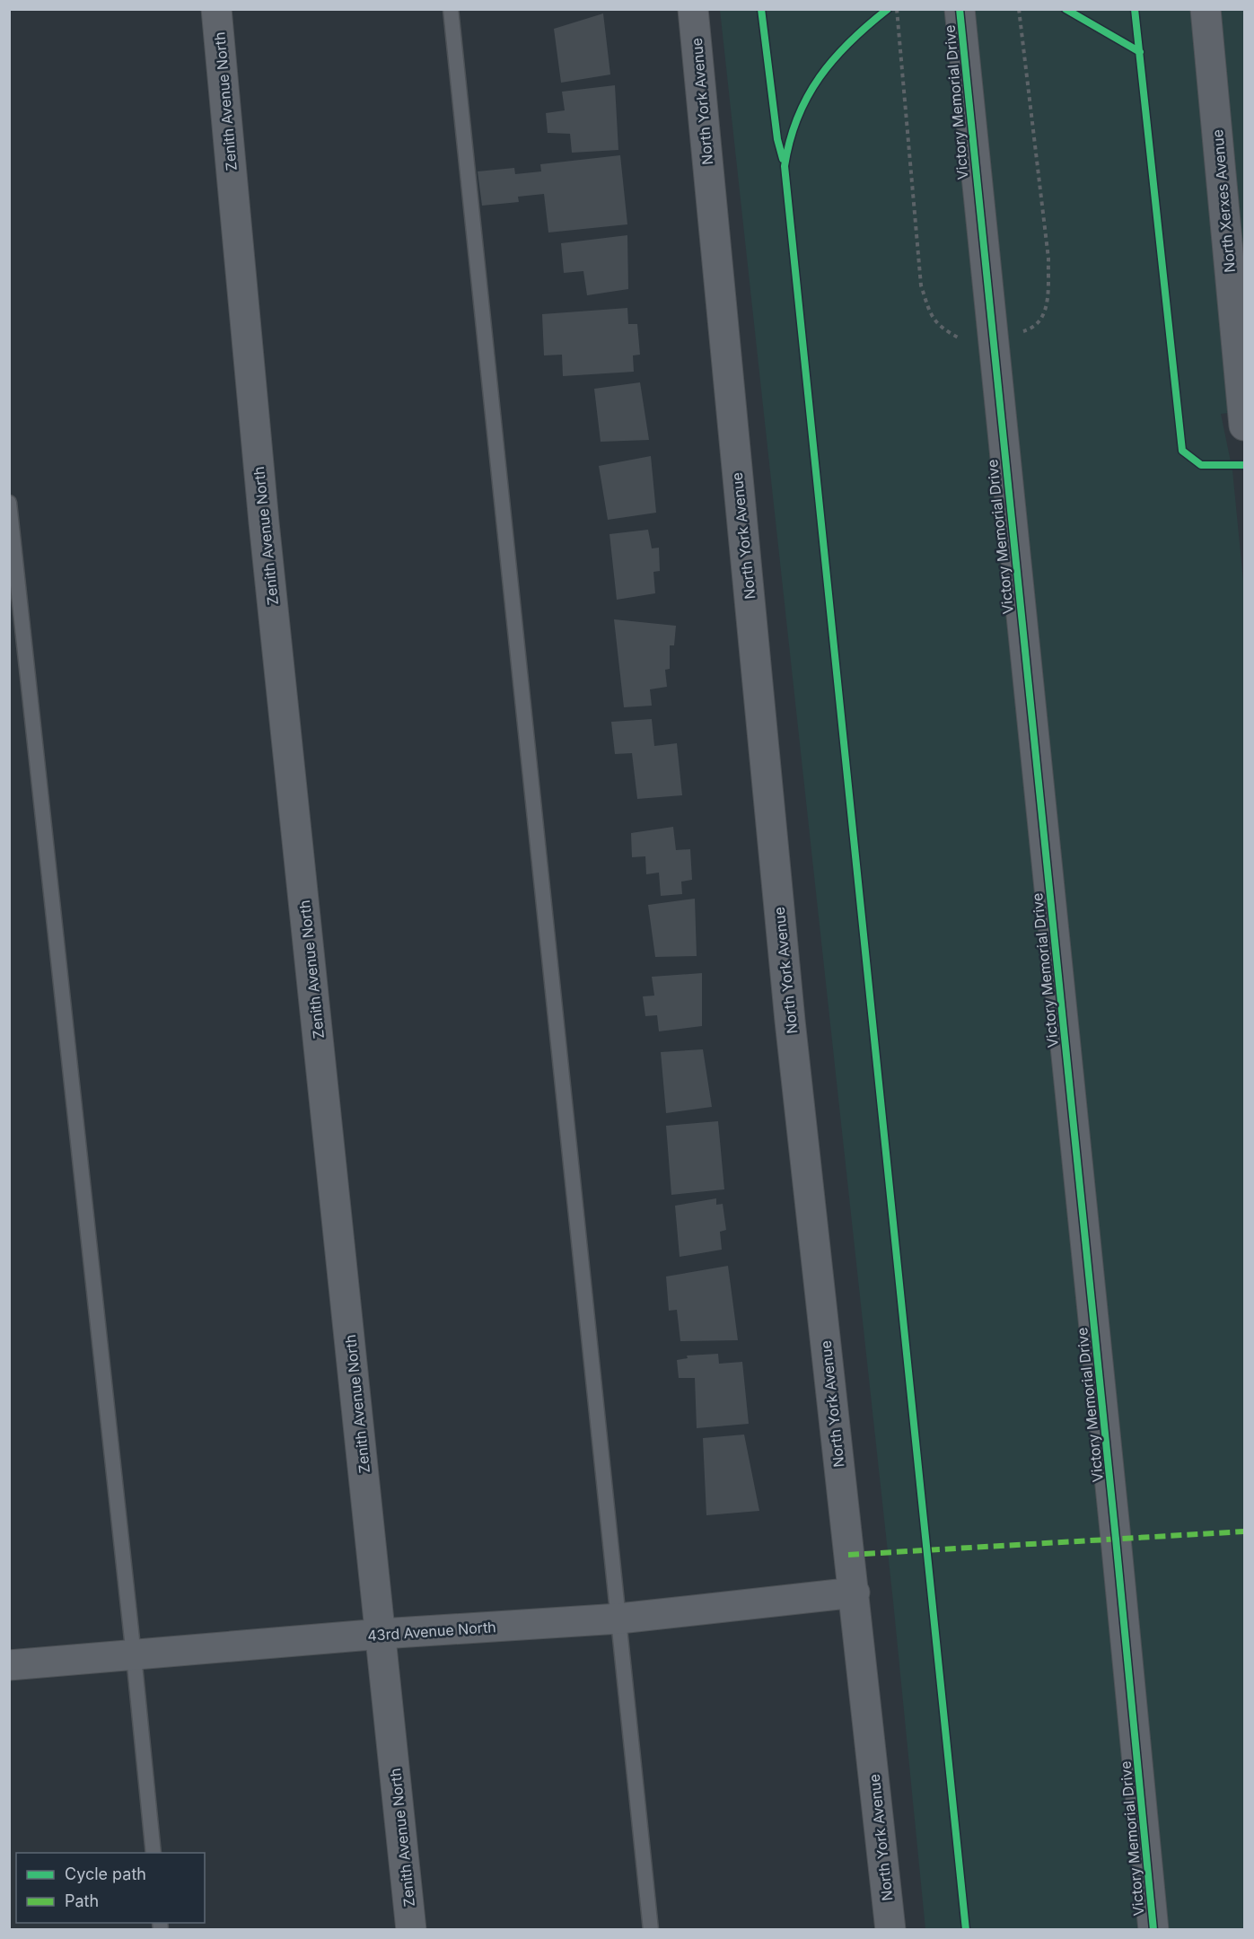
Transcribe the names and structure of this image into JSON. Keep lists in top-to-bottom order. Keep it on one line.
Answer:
{"streets":{"street":["Zenith Avenue North","North York Avenue","Victory Memorial Drive","North Xerxes Avenue","43rd Avenue North"]},"crossings":[["Zenith Avenue North","43rd Avenue North"],["North York Avenue","43rd Avenue North"]],"legend":["Cycle path","Path"]}
